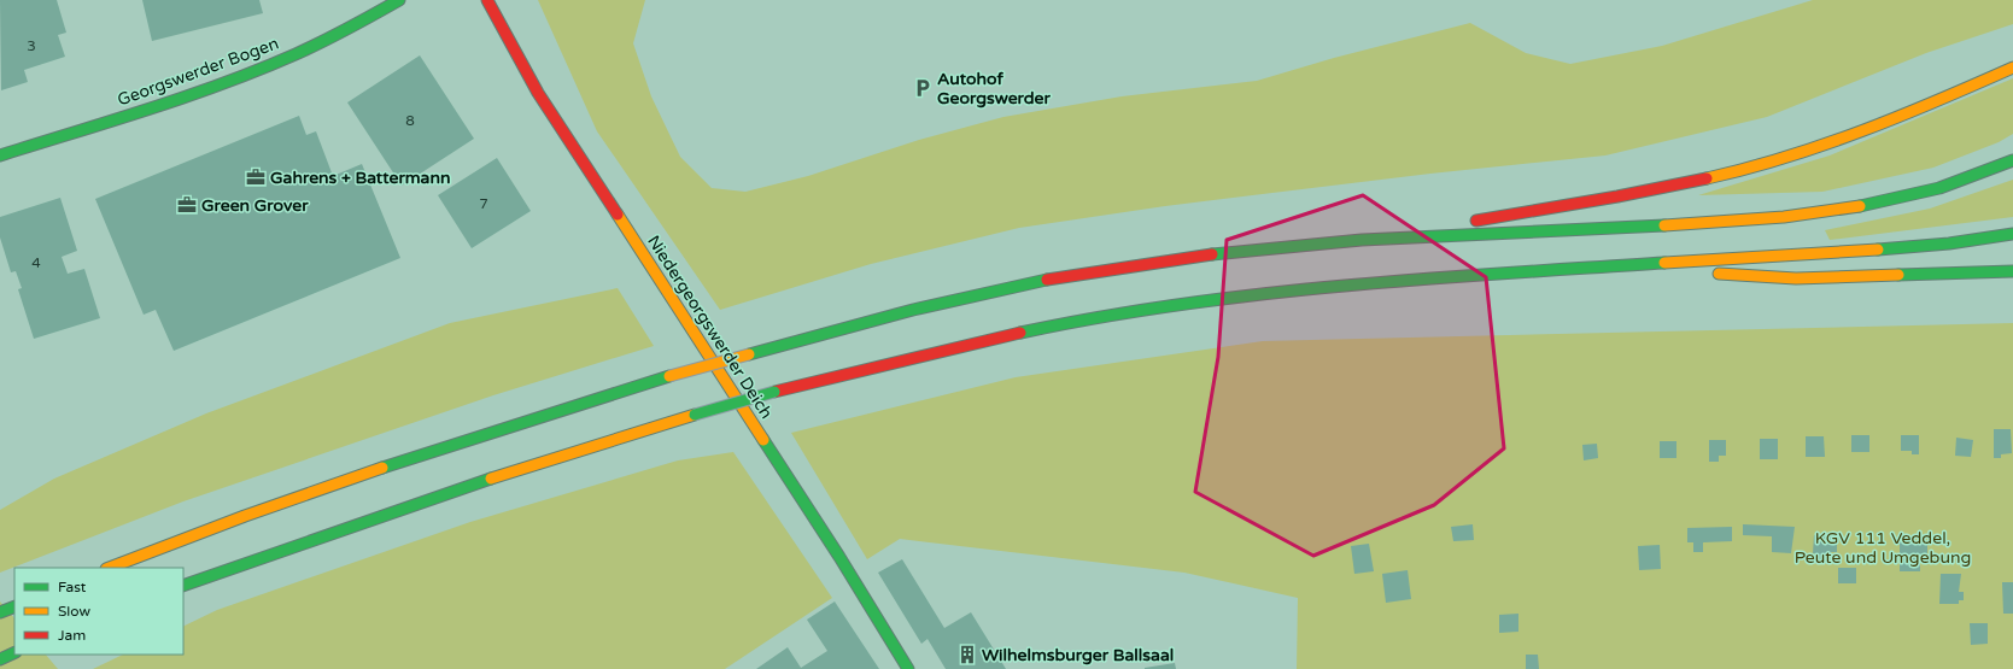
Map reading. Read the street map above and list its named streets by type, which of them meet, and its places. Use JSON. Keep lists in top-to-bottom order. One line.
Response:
{"streets":{"main road":["Georgswerder Bogen","Niedergeorgswerder Deich"]},"parks":["KGV 111 Veddel, Peute und Umgebung"],"places":{"parking":["Autohof Georgswerder"],"office":["Gahrens + Battermann","Green Grover"],"building":["Wilhelmsburger Ballsaal"]},"house_numbers":["3","8","7","4"],"legend":["Fast","Slow","Jam"]}
